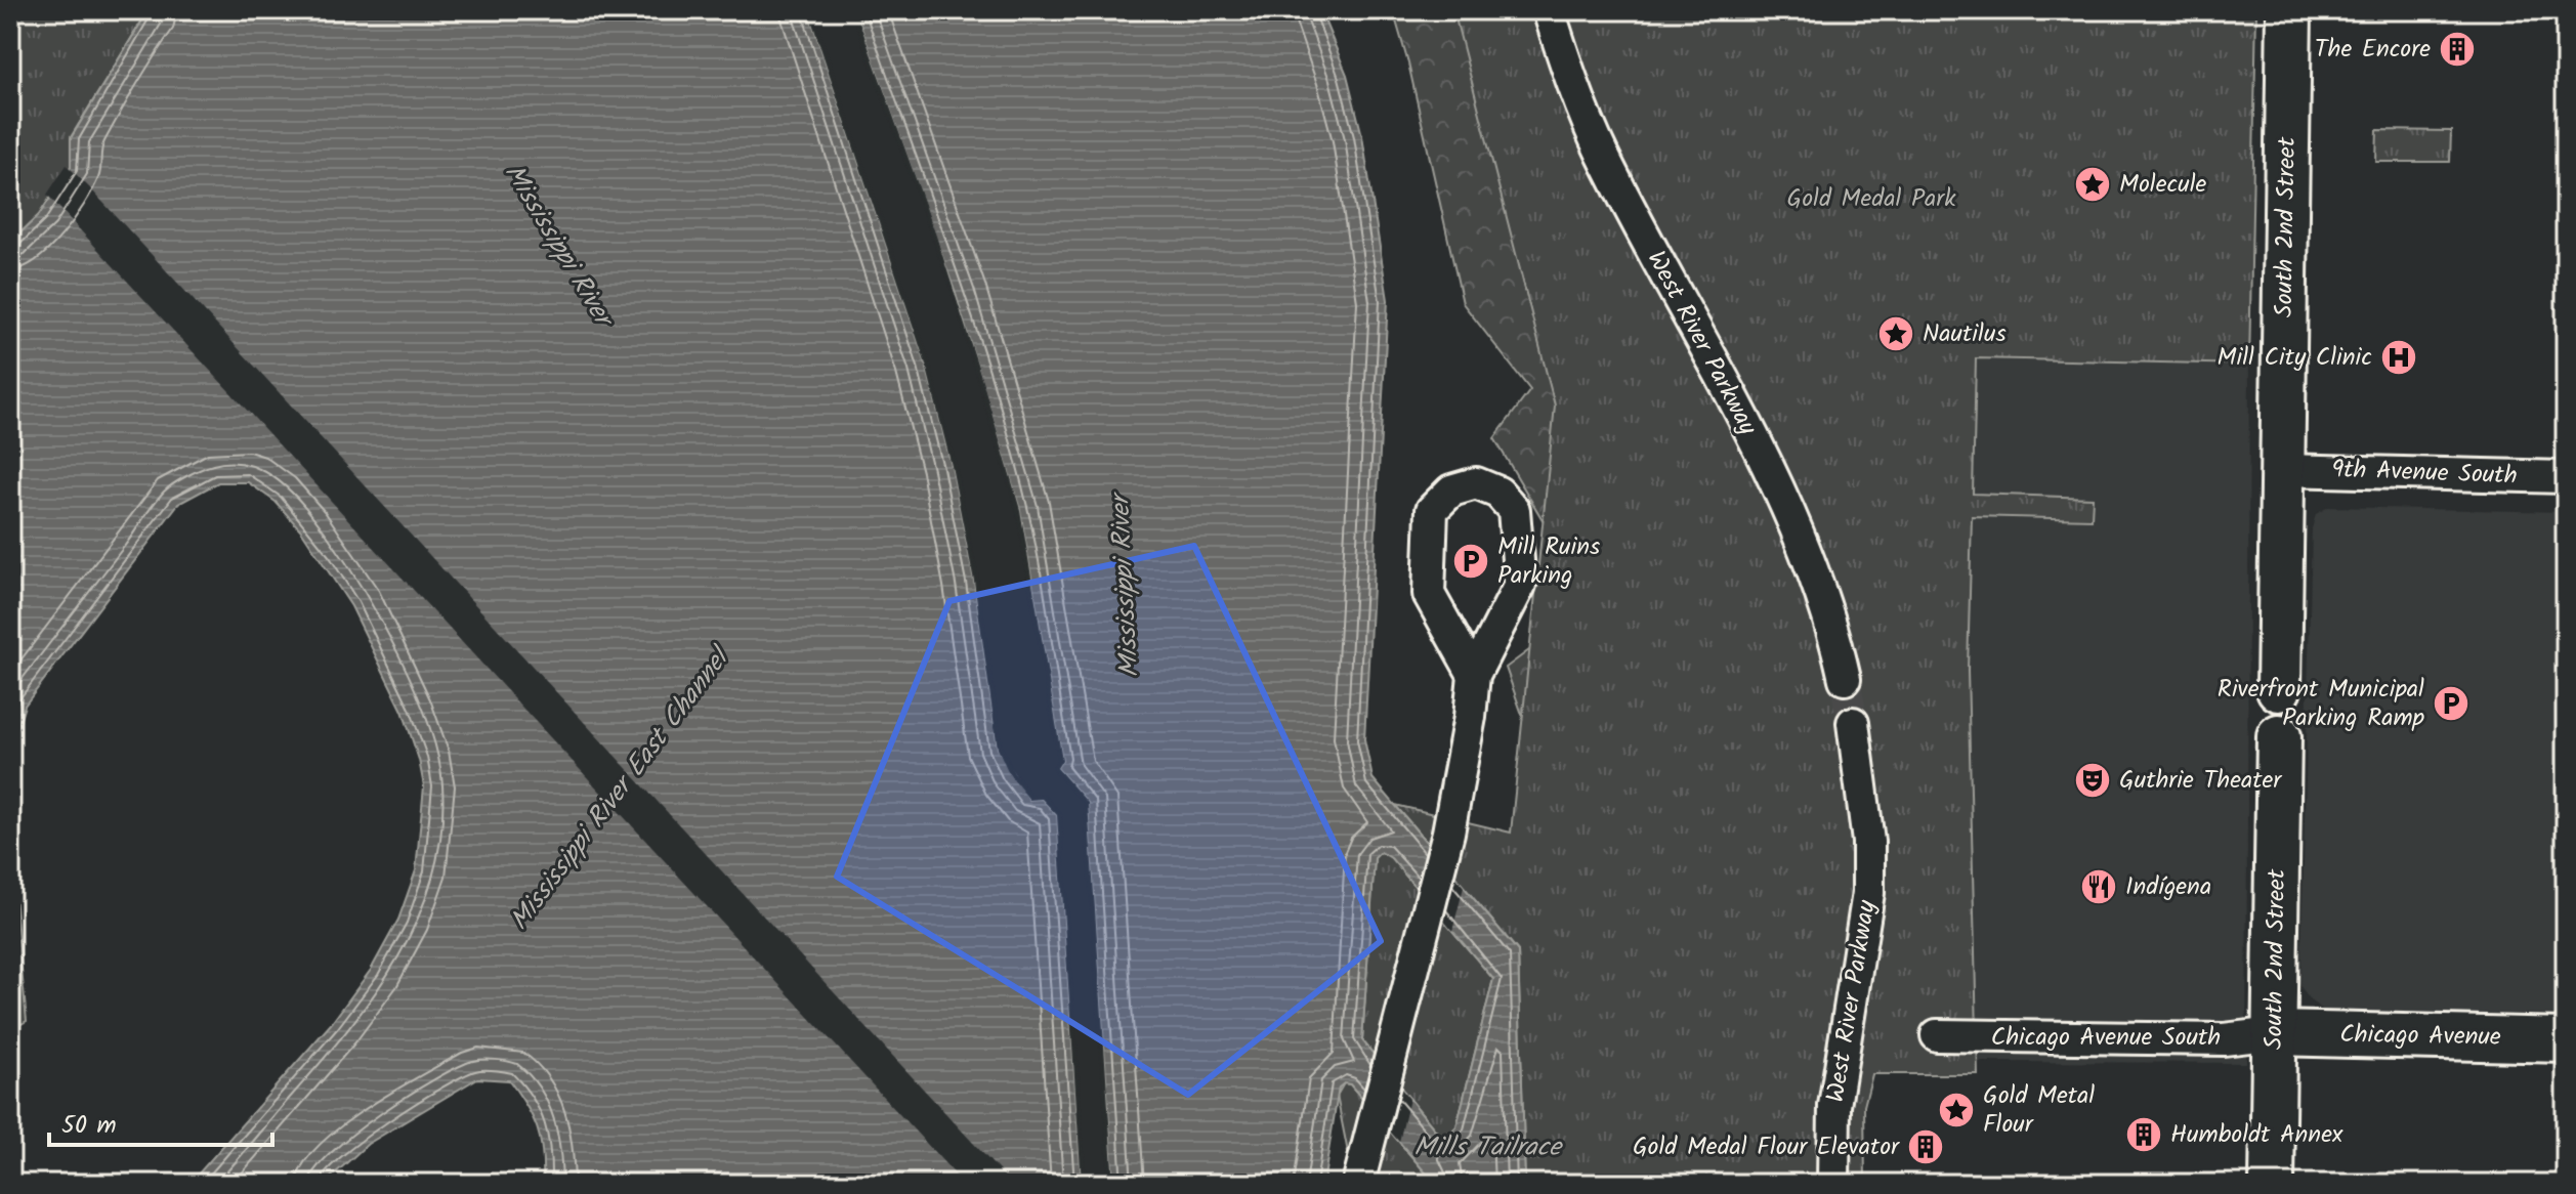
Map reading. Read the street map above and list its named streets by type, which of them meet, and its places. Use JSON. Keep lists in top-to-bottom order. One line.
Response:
{"streets":{"street":["South 2nd Street","West River Parkway","9th Avenue South","Chicago Avenue","Chicago Avenue South"]},"crossings":[["South 2nd Street","9th Avenue South"],["South 2nd Street","Chicago Avenue"],["South 2nd Street","Chicago Avenue South"],["Chicago Avenue","Chicago Avenue South"]],"water":["Mississippi River","Mississippi River East Channel","Mills Tailrace"],"parks":["Gold Medal Park"],"places":{"building":["The Encore","Humboldt Annex","Gold Medal Flour Elevator"],"place":["Molecule","Nautilus","Gold Metal Flour"],"hospital":["Mill City Clinic"],"parking":["Mill Ruins Parking","Riverfront Municipal Parking Ramp"],"theatre":["Guthrie Theater"],"restaurant":["Indígena"]},"scale_bar":"50 m"}
